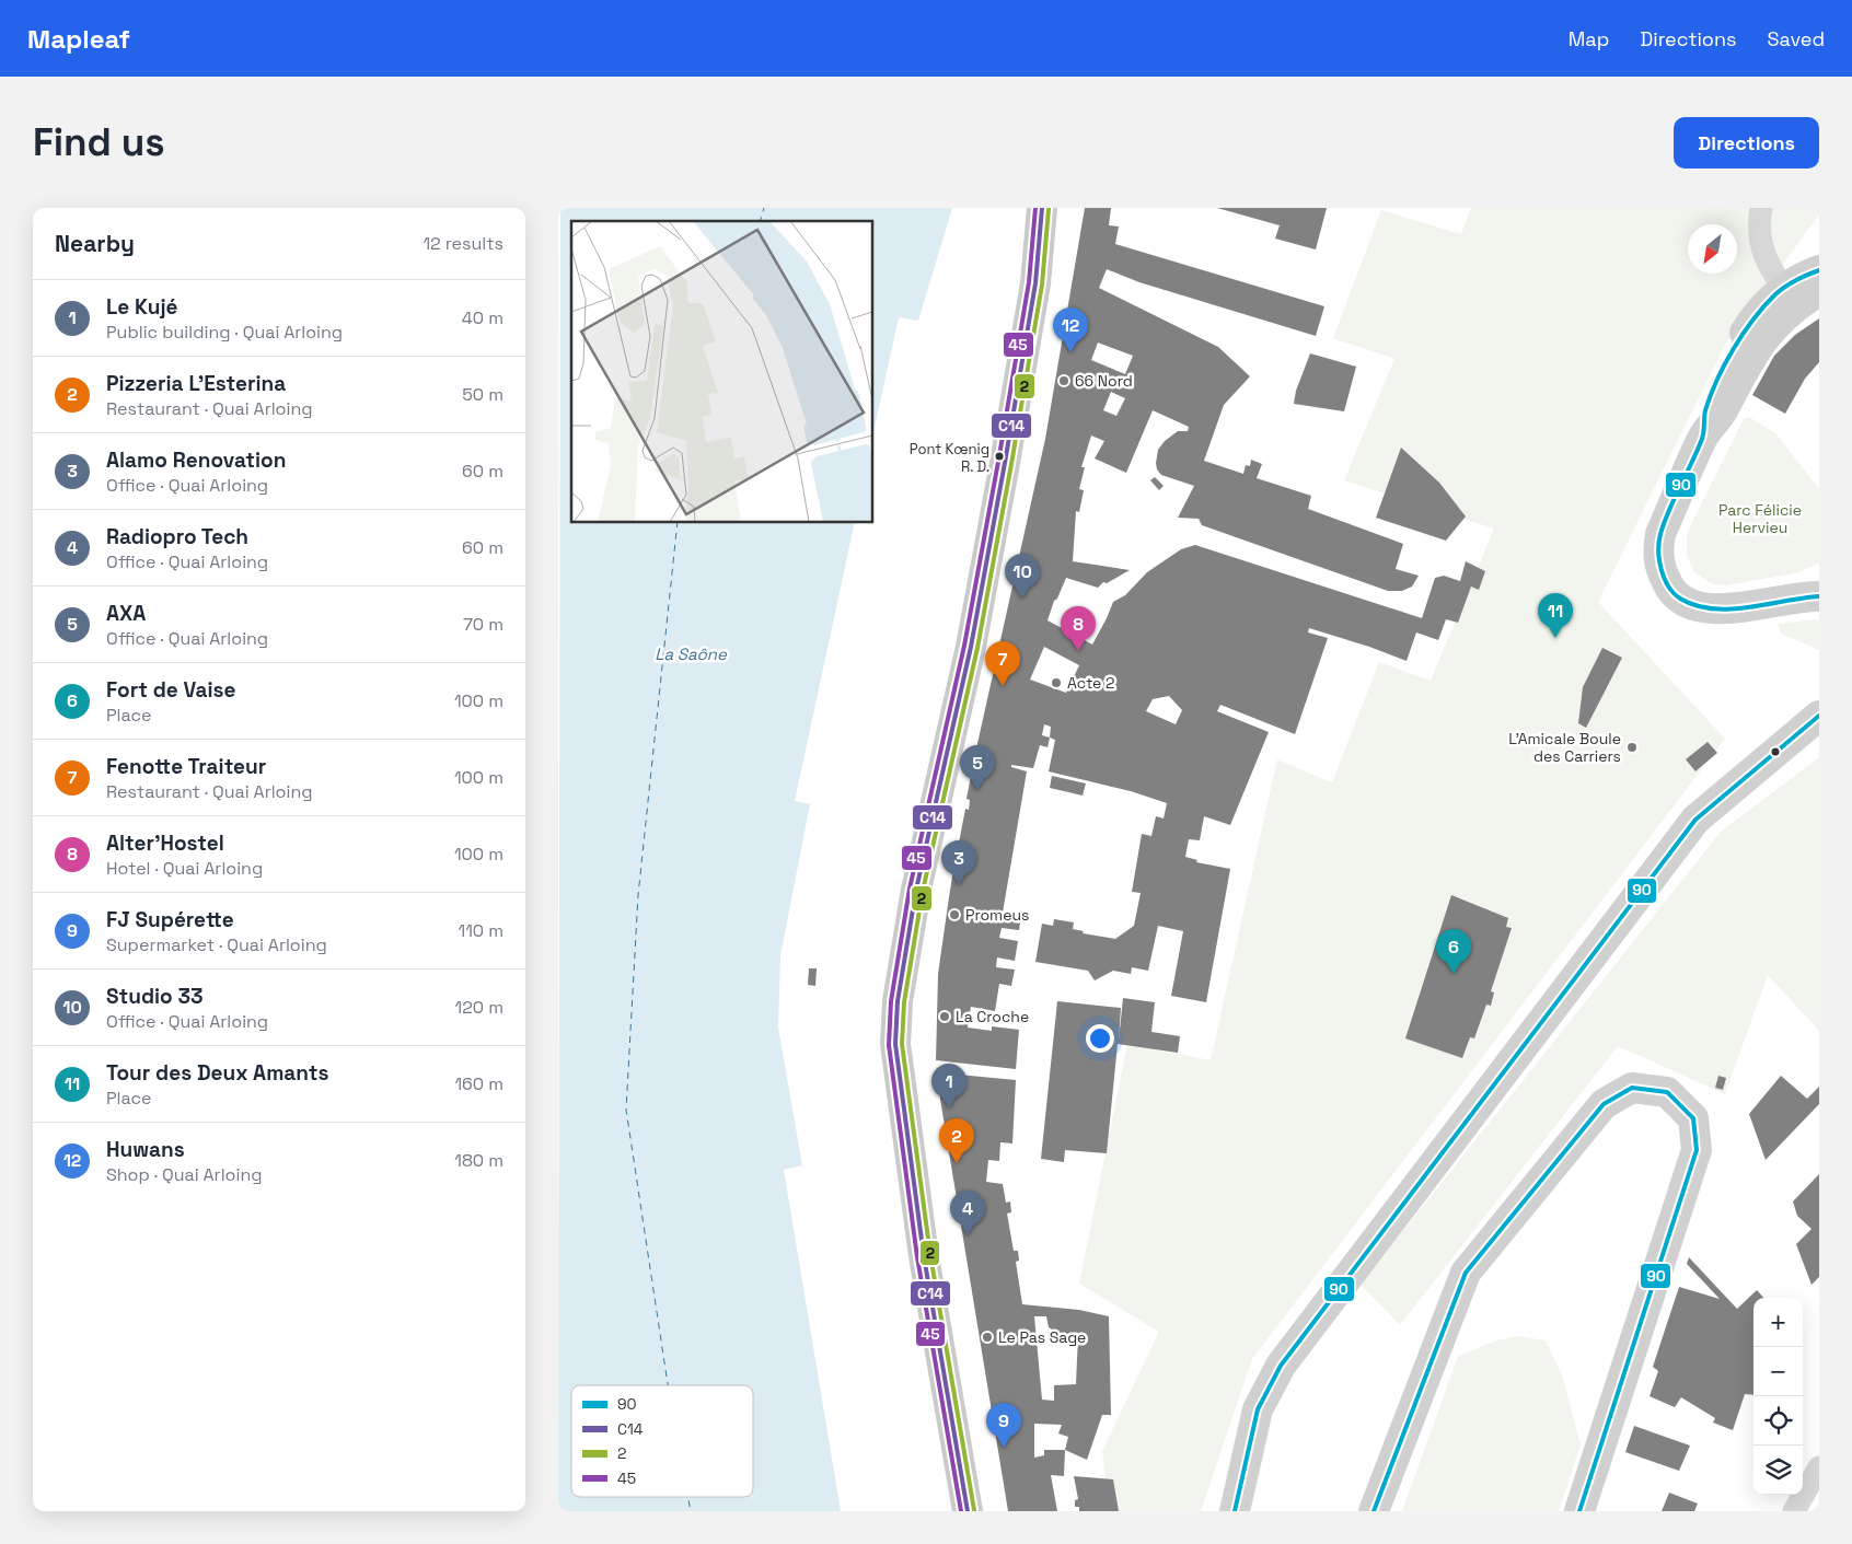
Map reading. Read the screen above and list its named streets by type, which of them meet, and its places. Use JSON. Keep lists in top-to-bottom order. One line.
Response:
{"water":["La Saône"],"parks":["Parc Félicie Hervieu"],"places":["66 Nord","Pont Kœnig R. D.","Acte 2","L'Amicale Boule des Carriers","Promeus","La Croche","Le Pas Sage"],"lines":["transit line C14","transit line 45","transit line 2","transit line 90"],"legend":["90","C14","2","45"],"north":"bottom left","page":{"header":"Mapleaf","nav":["Map","Directions","Saved"],"buttons":"Directions","title":"Find us","heading":["Nearby","12 results"],"list":[{"mark":"1","name":"Le Kujé","note":"Public building · Quai Arloing","value":"40 m"},{"mark":"2","name":"Pizzeria L'Esterina","note":"Restaurant · Quai Arloing","value":"50 m"},{"mark":"3","name":"Alamo Renovation","note":"Office · Quai Arloing","value":"60 m"},{"mark":"4","name":"Radiopro Tech","note":"Office · Quai Arloing","value":"60 m"},{"mark":"5","name":"AXA","note":"Office · Quai Arloing","value":"70 m"},{"mark":"6","name":"Fort de Vaise","note":"Place","value":"100 m"},{"mark":"7","name":"Fenotte Traiteur","note":"Restaurant · Quai Arloing","value":"100 m"},{"mark":"8","name":"Alter'Hostel","note":"Hotel · Quai Arloing","value":"100 m"},{"mark":"9","name":"FJ Supérette","note":"Supermarket · Quai Arloing","value":"110 m"},{"mark":"10","name":"Studio 33","note":"Office · Quai Arloing","value":"120 m"},{"mark":"11","name":"Tour des Deux Amants","note":"Place","value":"160 m"},{"mark":"12","name":"Huwans","note":"Shop · Quai Arloing","value":"180 m"}],"pins":["12","10","11","8","7","5","3","6","1","2","4","9"],"map_buttons":["+","−"]}}
